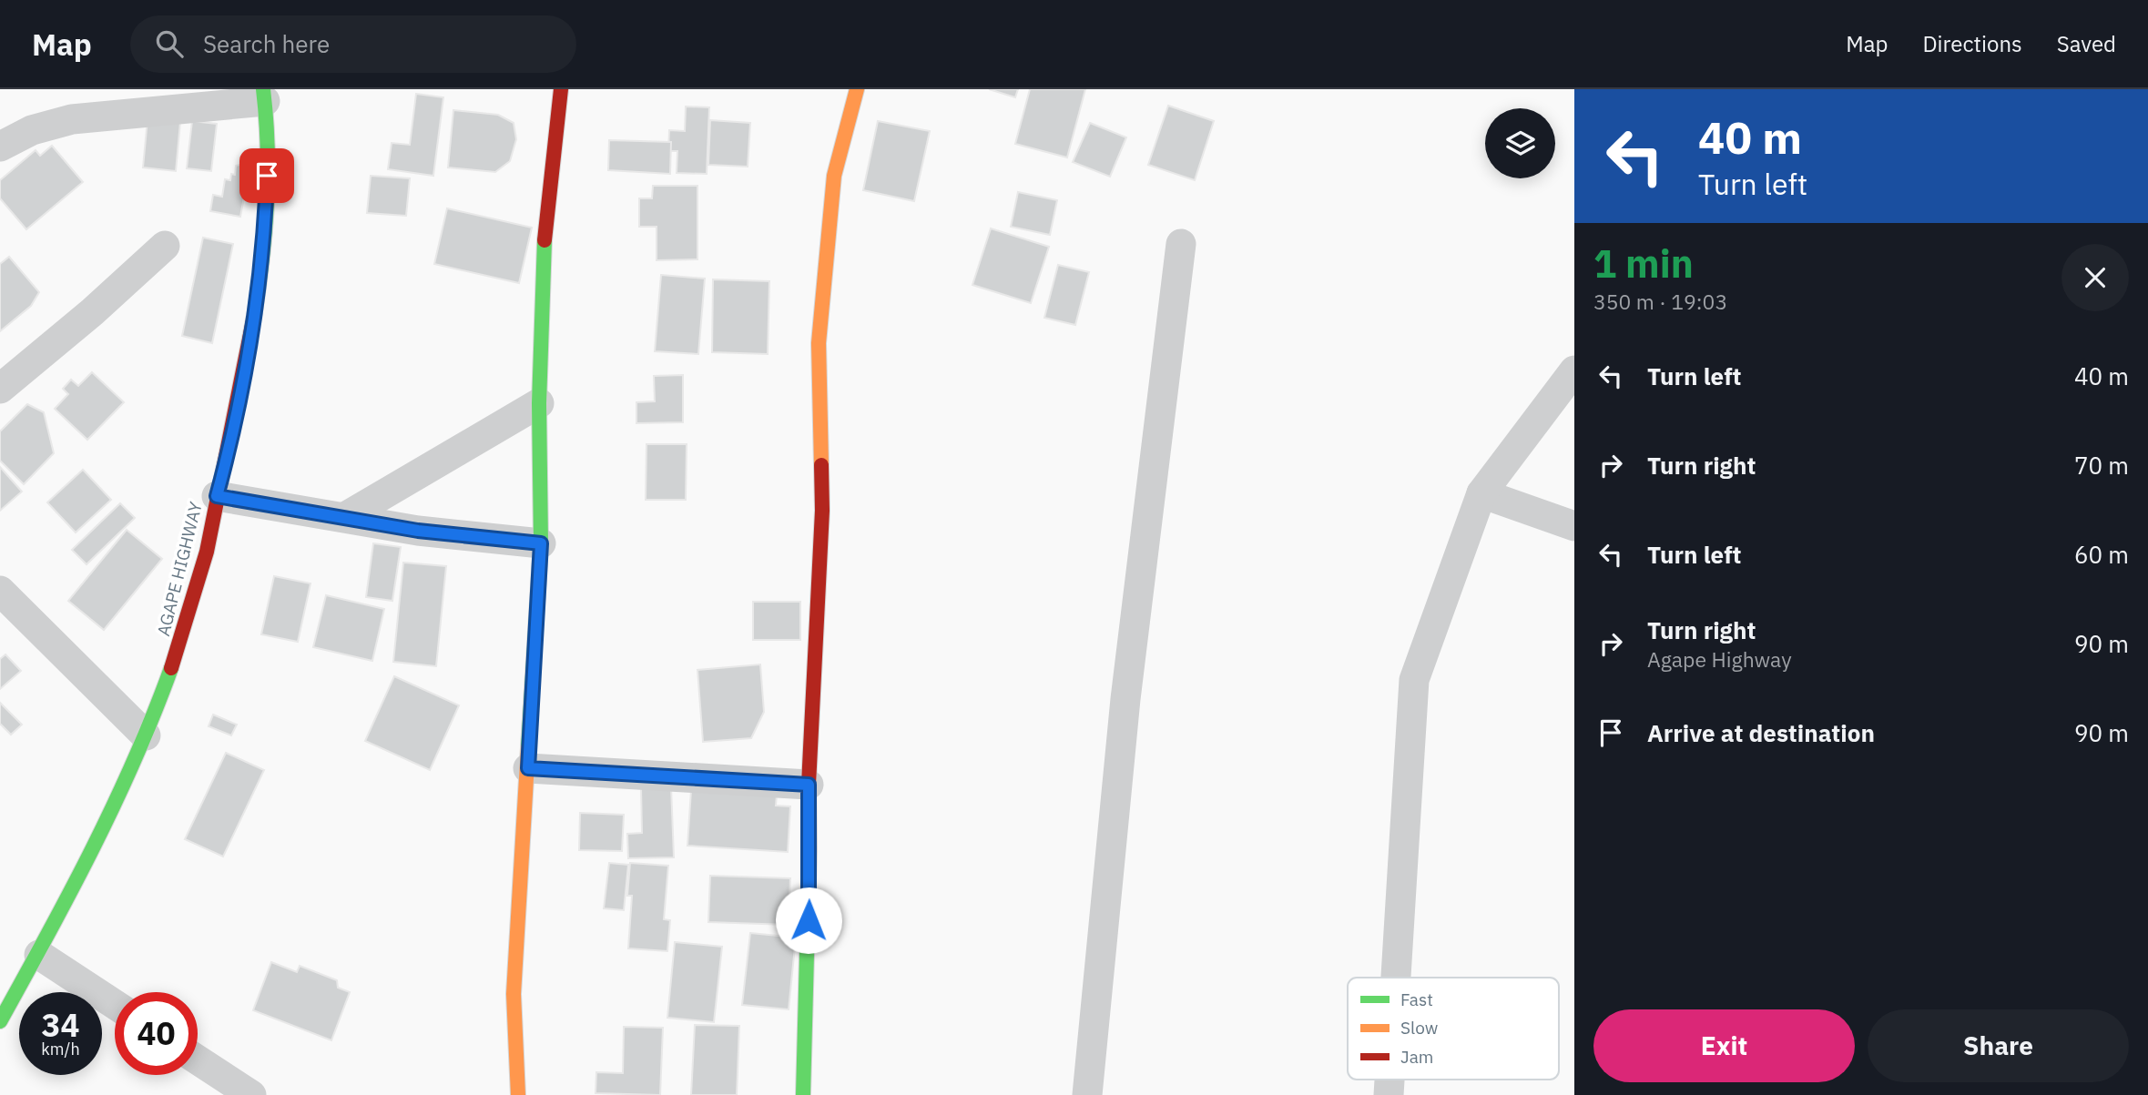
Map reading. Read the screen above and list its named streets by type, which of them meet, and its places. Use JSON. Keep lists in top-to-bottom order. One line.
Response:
{"streets":{"street":["AGAPE HIGHWAY"]},"legend":["Fast","Slow","Jam"],"page":{"header":"Map","search":"Search here","nav":["Map","Directions","Saved"],"turn":["40 m","Turn left"],"heading":["1 min","350 m · 19:03"],"list":[{"name":"Turn left","value":"40 m"},{"name":"Turn right","value":"70 m"},{"name":"Turn left","value":"60 m"},{"name":"Turn right","note":"Agape Highway","value":"90 m"},{"name":"Arrive at destination","value":"90 m"}],"speed":"34 km/h","limit":"40","buttons":["Exit","Share"]}}
